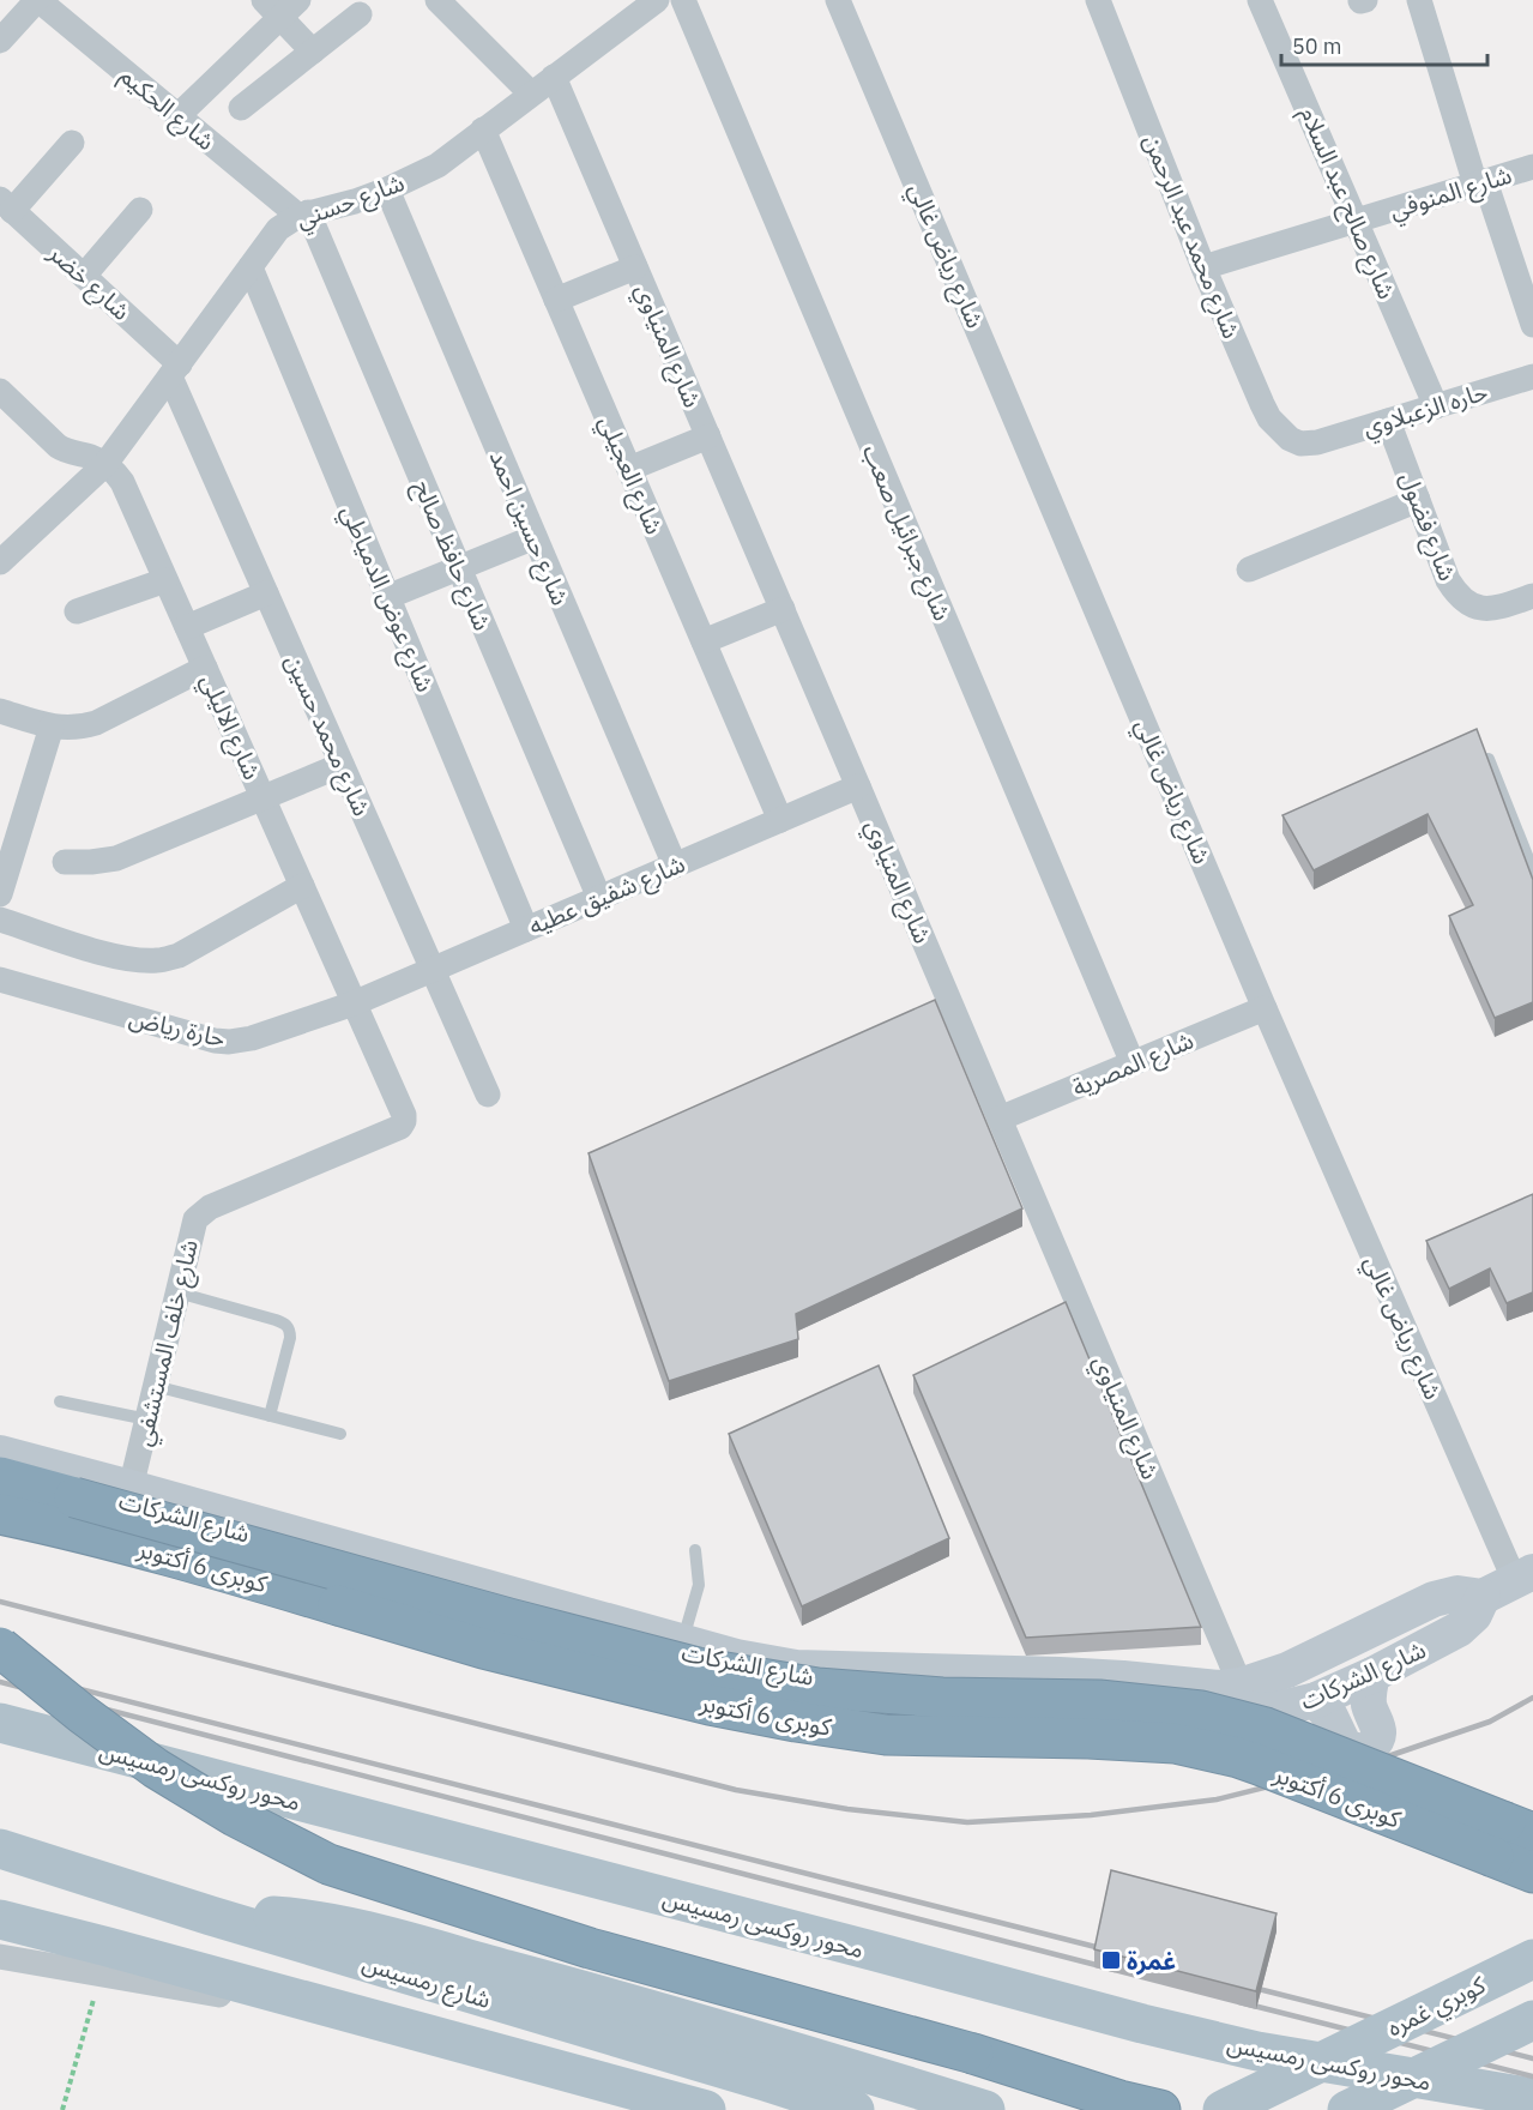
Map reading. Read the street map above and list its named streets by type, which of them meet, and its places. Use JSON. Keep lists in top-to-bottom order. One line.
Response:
{"streets":{"highway":["كوبرى 6 أكتوبر"],"main road":["شارع الشركات","محور روكسى رمسيس","شارع رمسيس","كوبري غمره"],"street":["شارع الحكيم","شارع المنوفي","شارع حسني","شارع صالح عبد السلام","شارع محمد عبد الرحمن","شارع رياض غالي","شارع خضر","شارع المنياوي","حاره الزعبلاوي","شارع العجيلي","شارع فضول","شارع حسين احمد","شارع جبرائيل صعب","شارع حافظ صالح","شارع عوض الدمياطي","شارع الاليلي","شارع محمد حسين","شارع شفيق عطيه","حارة رياض","شارع المصرية","شارع خلف المستشفي"]},"crossings":[["شارع الحكيم","شارع حسني"],["شارع الحكيم","شارع حافظ صالح"],["شارع المنوفي","شارع صالح عبد السلام"],["شارع المنوفي","شارع محمد عبد الرحمن"],["شارع حسني","شارع خضر"],["شارع حسني","شارع المنياوي"],["شارع حسني","شارع العجيلي"],["شارع حسني","شارع حسين احمد"],["شارع حسني","شارع حافظ صالح"],["شارع حسني","شارع عوض الدمياطي"],["شارع حسني","شارع الاليلي"],["شارع حسني","شارع محمد حسين"],["شارع صالح عبد السلام","حاره الزعبلاوي"],["شارع محمد عبد الرحمن","حاره الزعبلاوي"],["شارع رياض غالي","شارع المصرية"],["شارع رياض غالي","شارع الشركات"],["شارع خضر","شارع محمد حسين"],["شارع المنياوي","شارع شفيق عطيه"],["شارع المنياوي","شارع المصرية"],["شارع المنياوي","شارع الشركات"],["حاره الزعبلاوي","شارع فضول"],["شارع العجيلي","شارع شفيق عطيه"],["شارع حسين احمد","شارع شفيق عطيه"],["شارع جبرائيل صعب","شارع المصرية"],["شارع حافظ صالح","شارع شفيق عطيه"],["شارع عوض الدمياطي","شارع شفيق عطيه"],["شارع الاليلي","شارع شفيق عطيه"],["شارع الاليلي","حارة رياض"],["شارع الاليلي","شارع خلف المستشفي"],["شارع محمد حسين","شارع شفيق عطيه"],["شارع شفيق عطيه","حارة رياض"],["شارع خلف المستشفي","شارع الشركات"]],"places":{"transit":["غمرة"]},"scale_bar":"50 m"}
